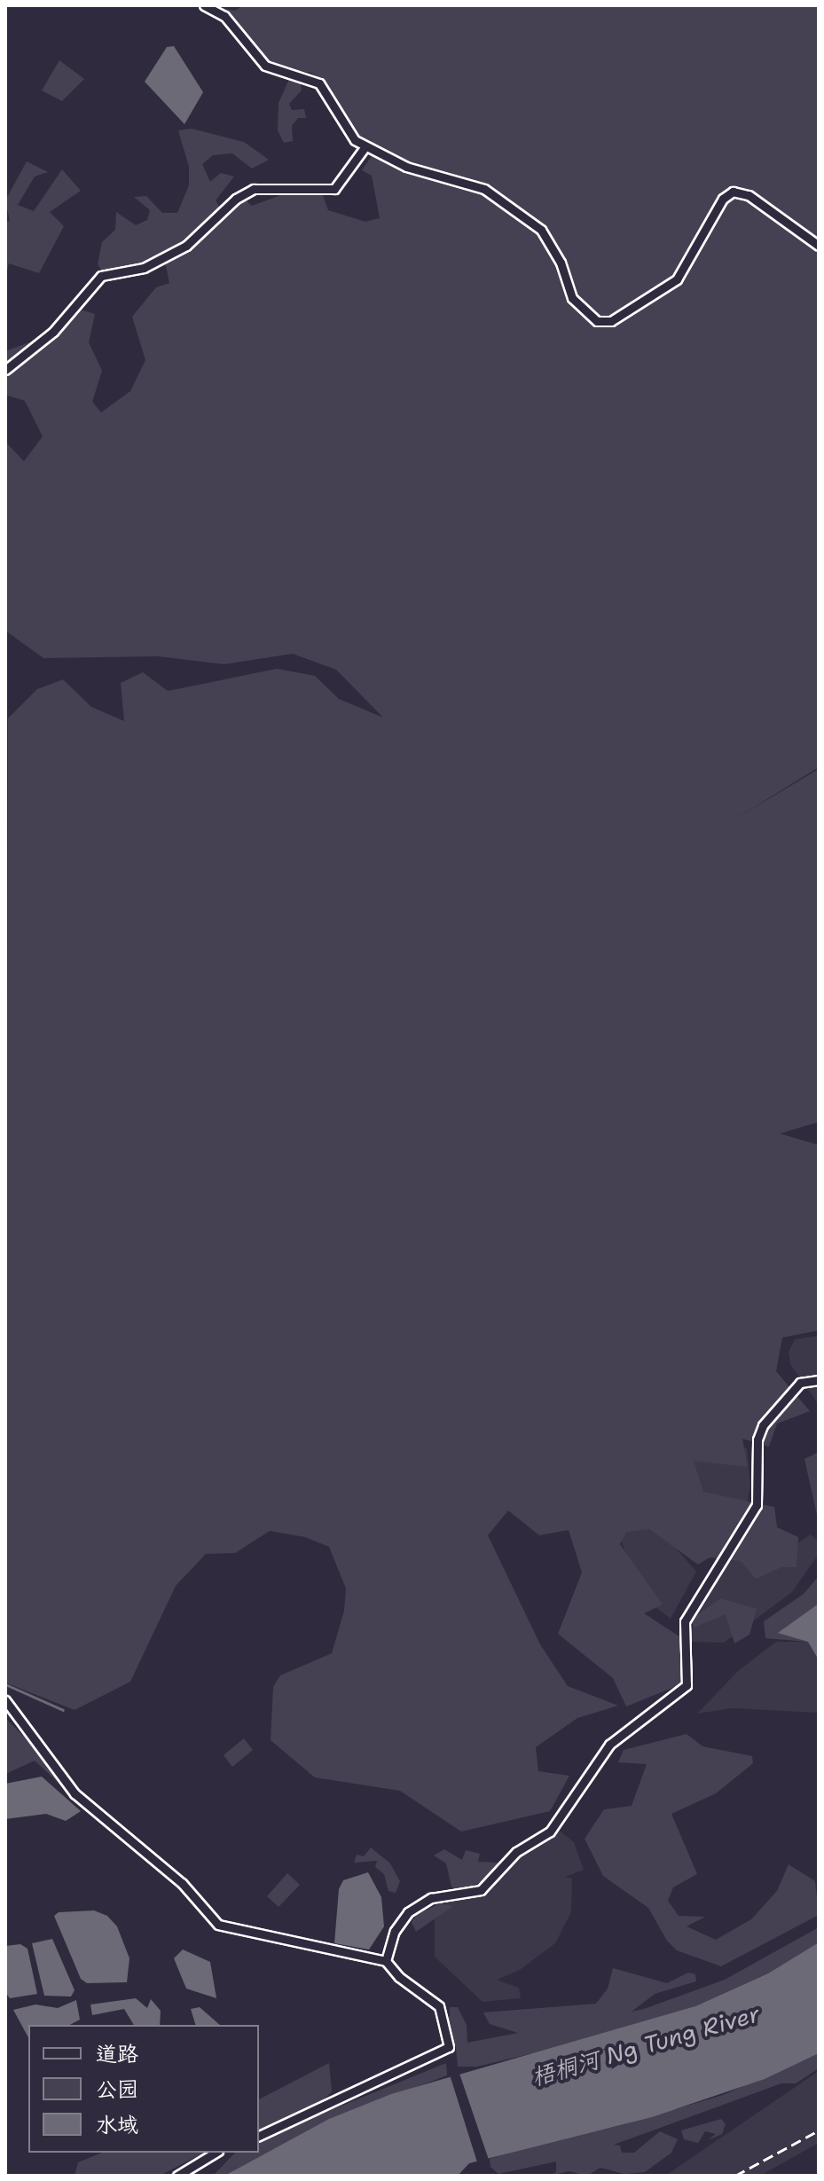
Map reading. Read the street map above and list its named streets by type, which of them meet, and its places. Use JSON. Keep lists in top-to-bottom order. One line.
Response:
{"water":["梧桐河 Ng Tung River"],"legend":["道路","公园","水域"]}
